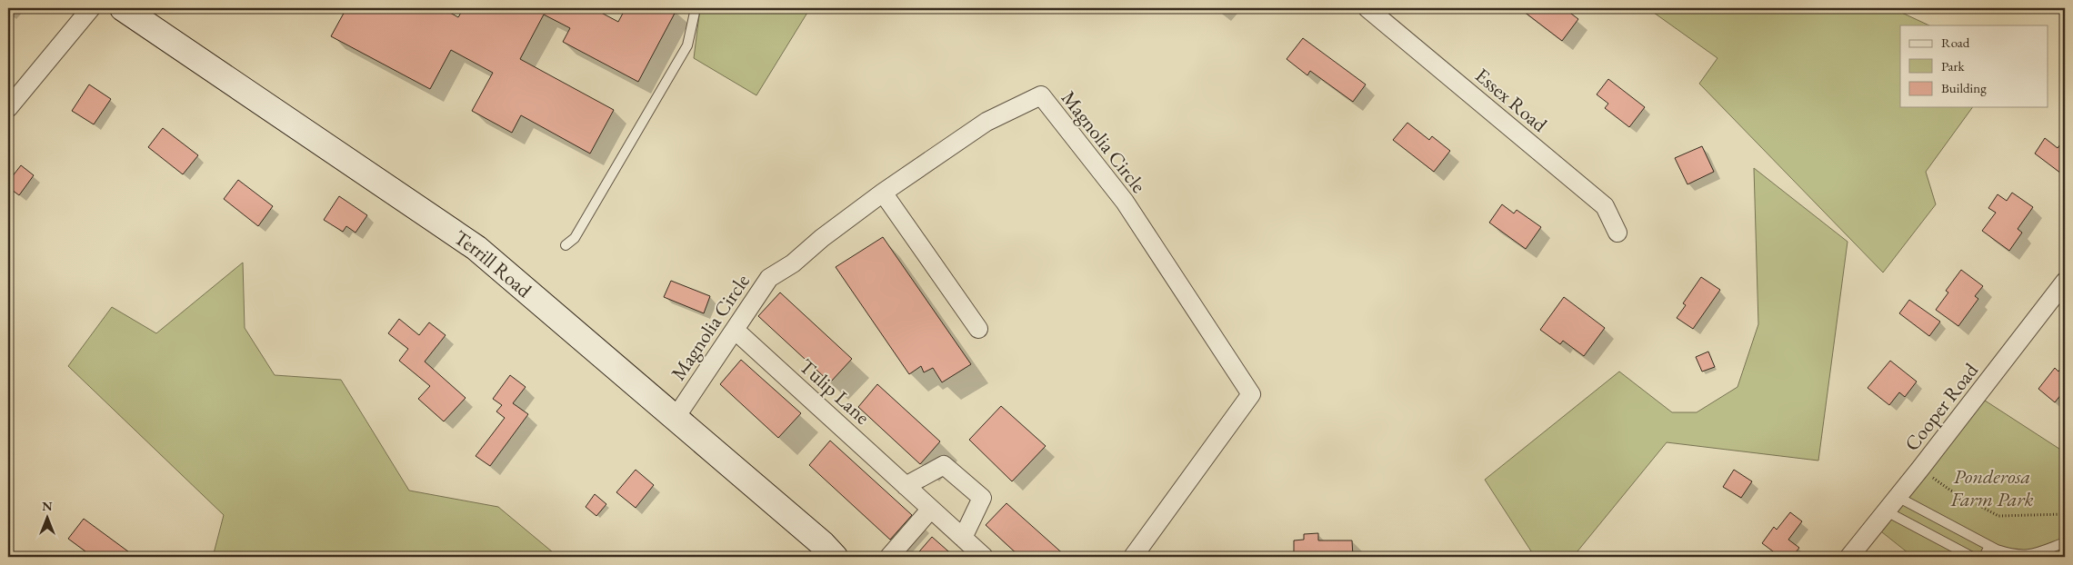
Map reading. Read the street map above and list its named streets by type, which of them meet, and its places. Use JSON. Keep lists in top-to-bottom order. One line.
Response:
{"streets":{"street":["Essex Road","Magnolia Circle","Terrill Road","Tulip Lane","Cooper Road"]},"crossings":[["Magnolia Circle","Terrill Road"],["Magnolia Circle","Tulip Lane"]],"parks":["Ponderosa Farm Park"],"legend":["Road","Park","Building"],"north":"top"}
